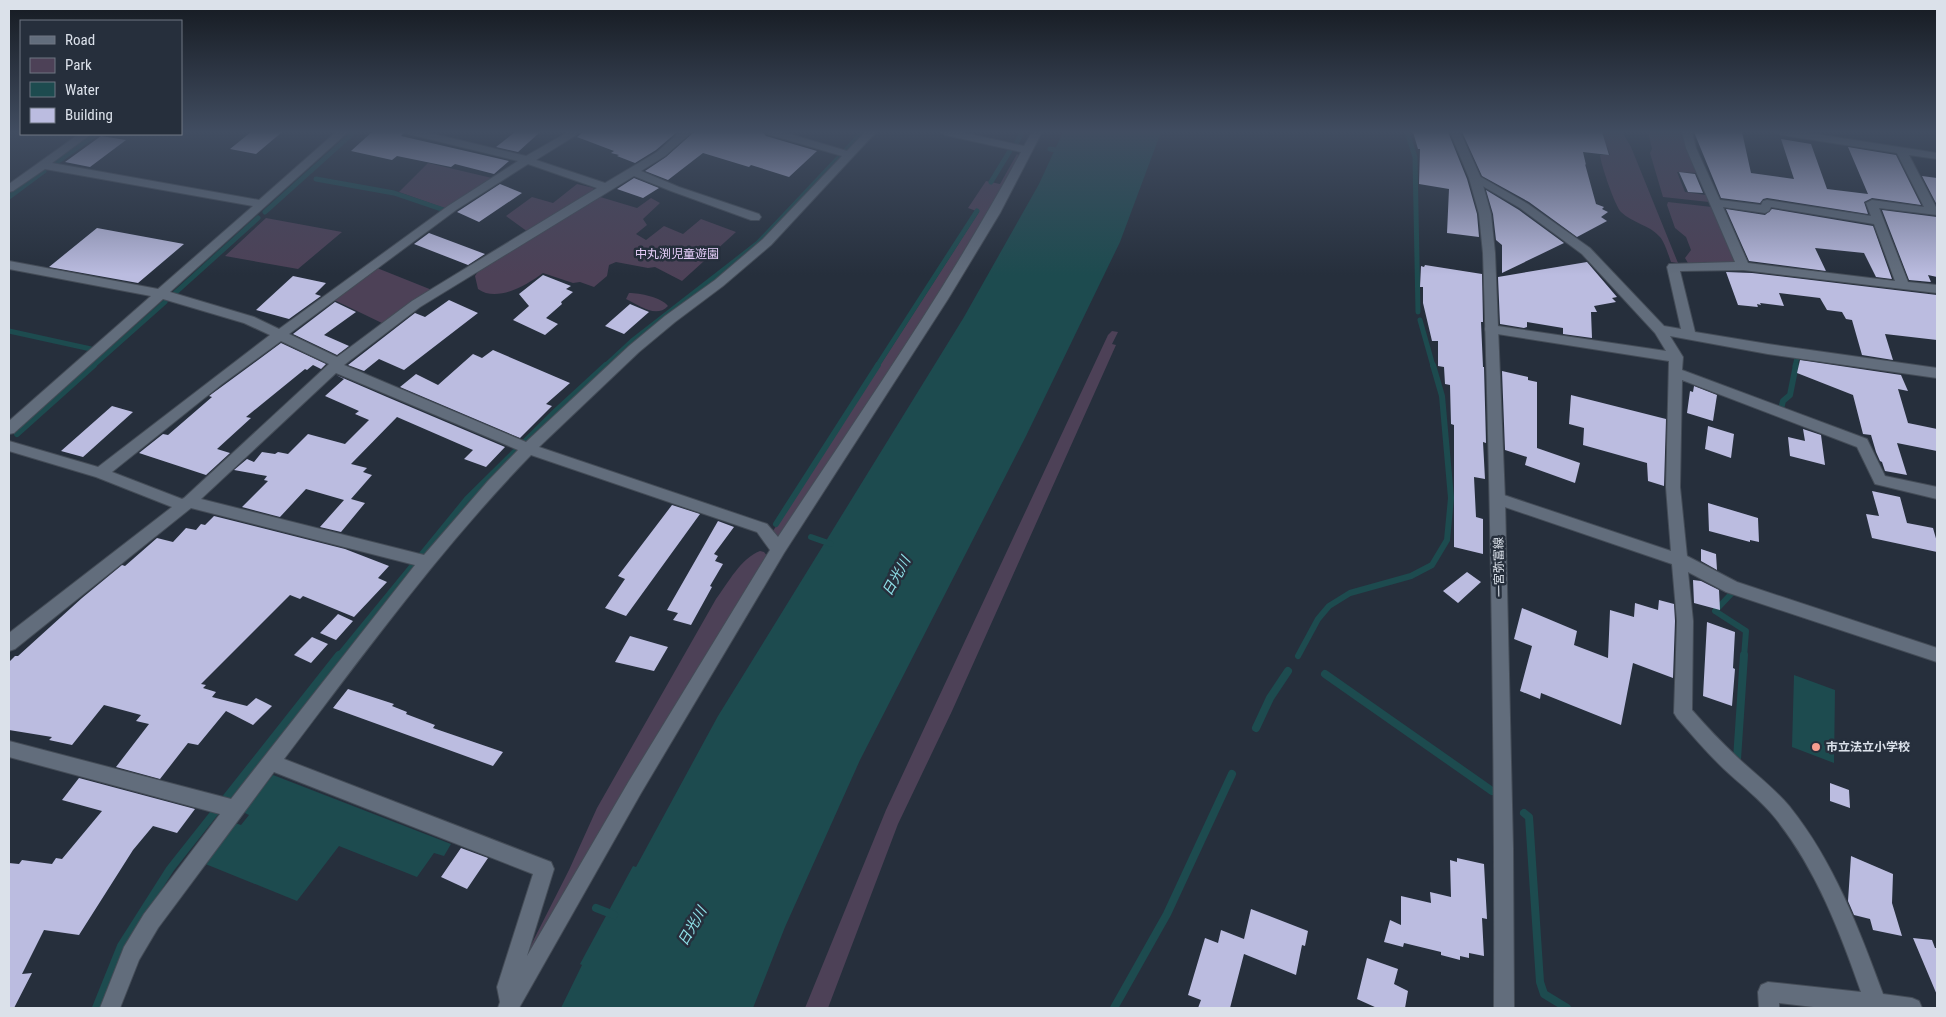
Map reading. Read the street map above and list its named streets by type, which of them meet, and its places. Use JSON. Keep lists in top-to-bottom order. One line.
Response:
{"streets":{"street":["一宮弥富線"]},"water":["日光川"],"parks":["中丸渕児童遊園"],"places":["市立法立小学校"],"legend":["Road","Park","Water","Building"]}
